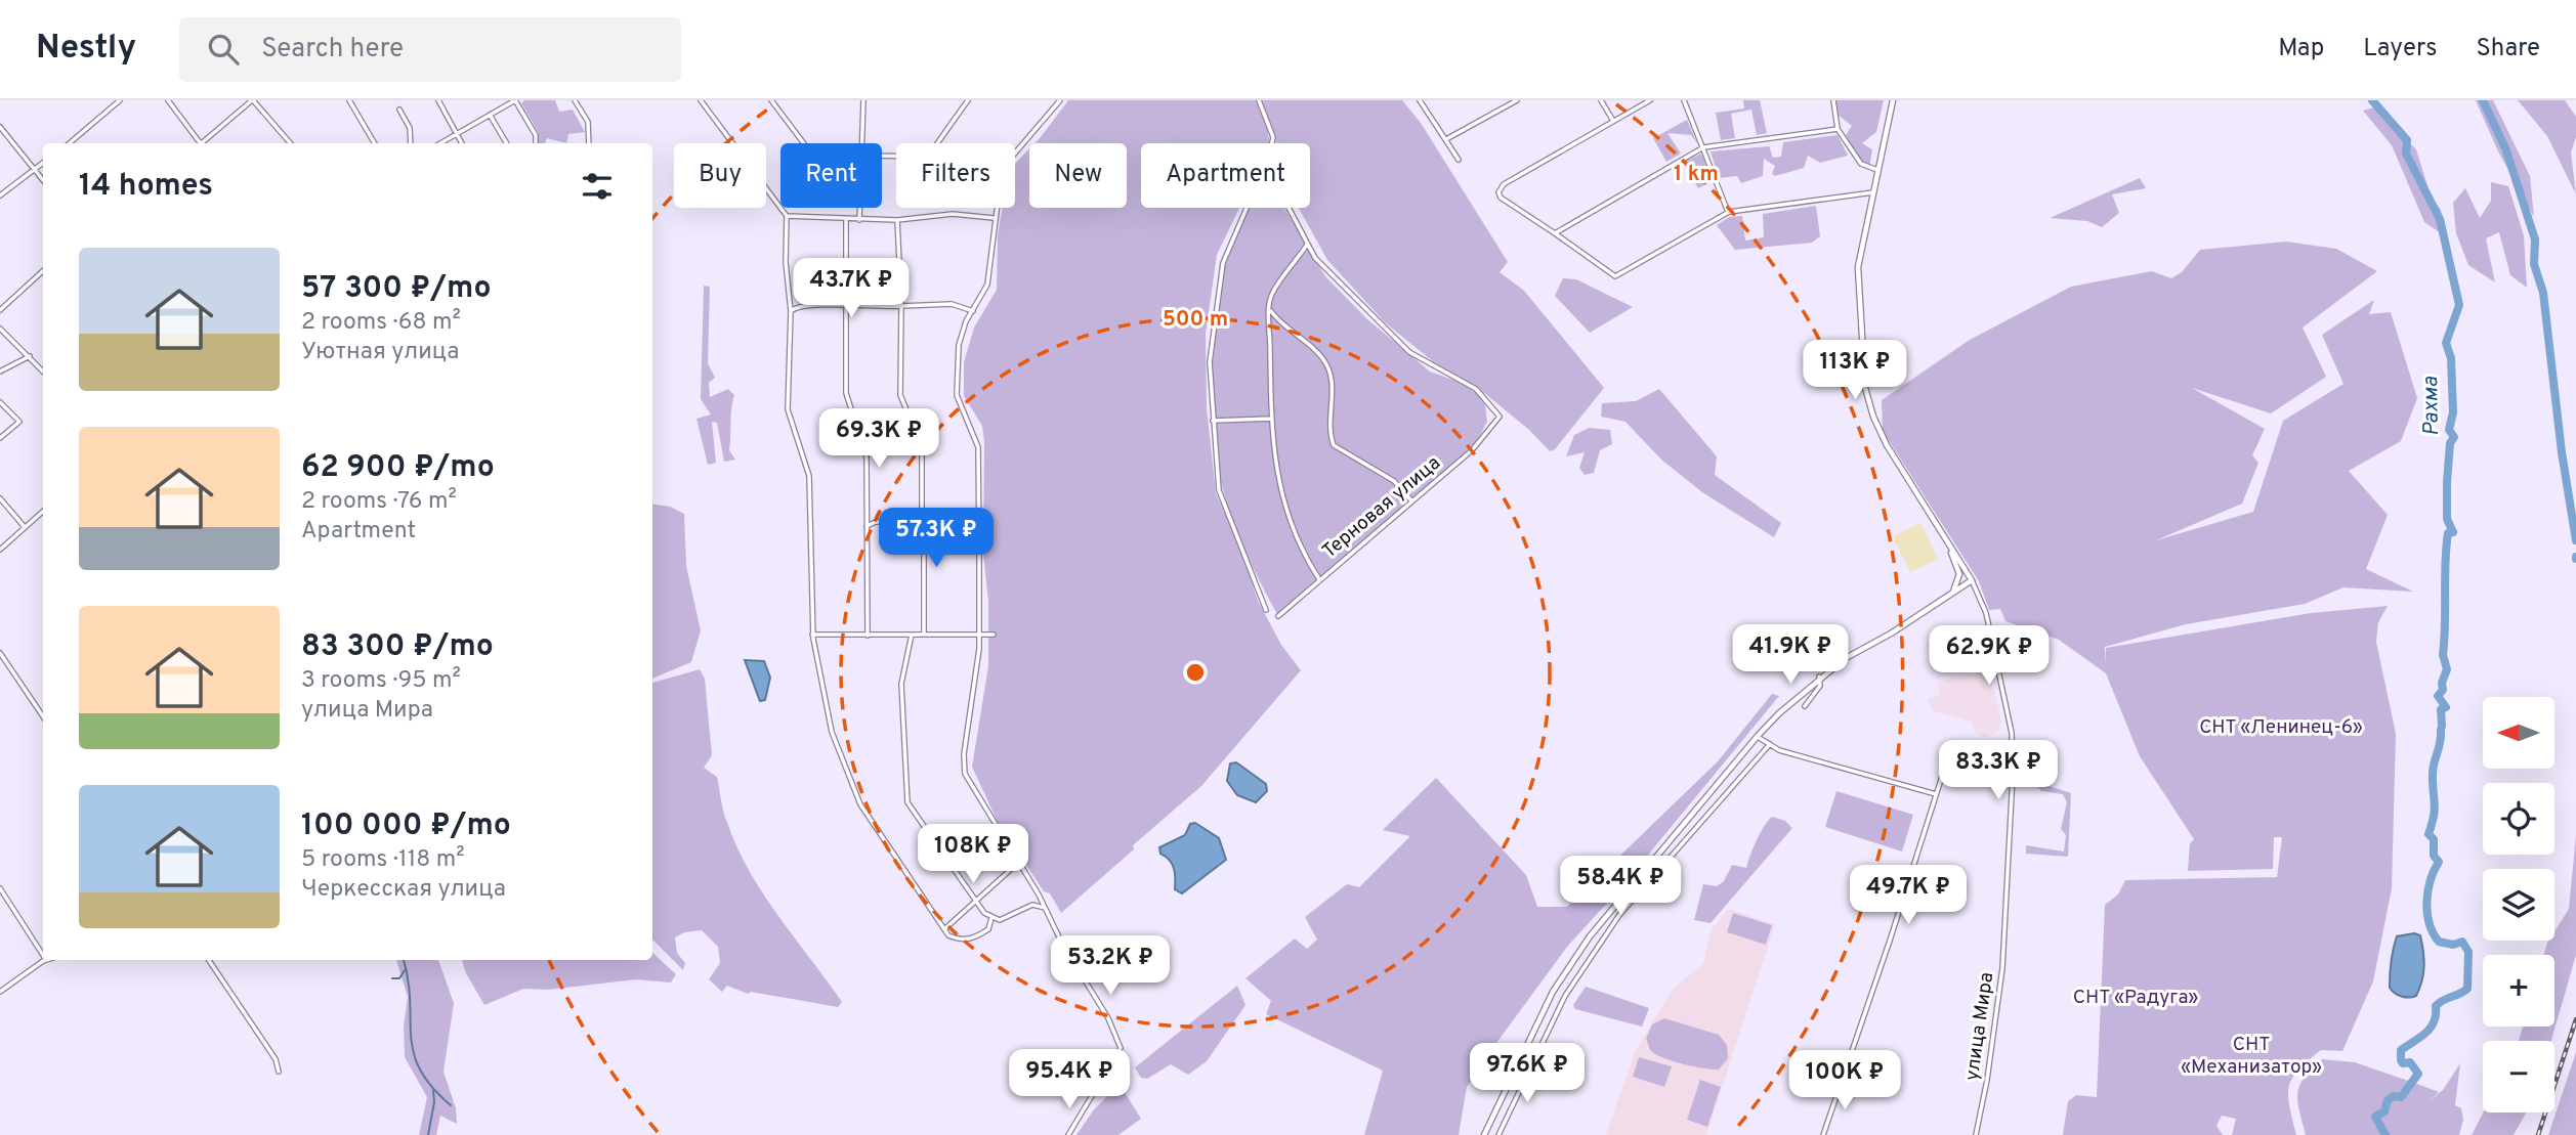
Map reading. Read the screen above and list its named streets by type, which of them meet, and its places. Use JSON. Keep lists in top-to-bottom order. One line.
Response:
{"streets":{"street":["Терновая улица","улица Мира"]},"water":["Рахма"],"parks":["СНТ «Ленинец-6»","СНТ «Радуга»","СНТ «Механизатор»"],"north":"left","page":{"header":"Nestly","search":"Search here","nav":["Map","Layers","Share"],"chip":["Buy","Rent","Filters","New","Apartment"],"heading":"14 homes","list":[{"name":"57 300 ₽/mo","note":"2 rooms · 68 m² · Уютная улица"},{"name":"62 900 ₽/mo","note":"2 rooms · 76 m² · Apartment"},{"name":"83 300 ₽/mo","note":"3 rooms · 95 m² · улица Мира"},{"name":"100 000 ₽/mo","note":"5 rooms · 118 m² · Черкесская улица"}],"price":["43.7K ₽","113K ₽","69.3K ₽","57.3K ₽","41.9K ₽","62.9K ₽","83.3K ₽","108K ₽","58.4K ₽","49.7K ₽","53.2K ₽","97.6K ₽","95.4K ₽","100K ₽"],"map_buttons":["+","−"]},"rings":["1 km","500 m"]}
